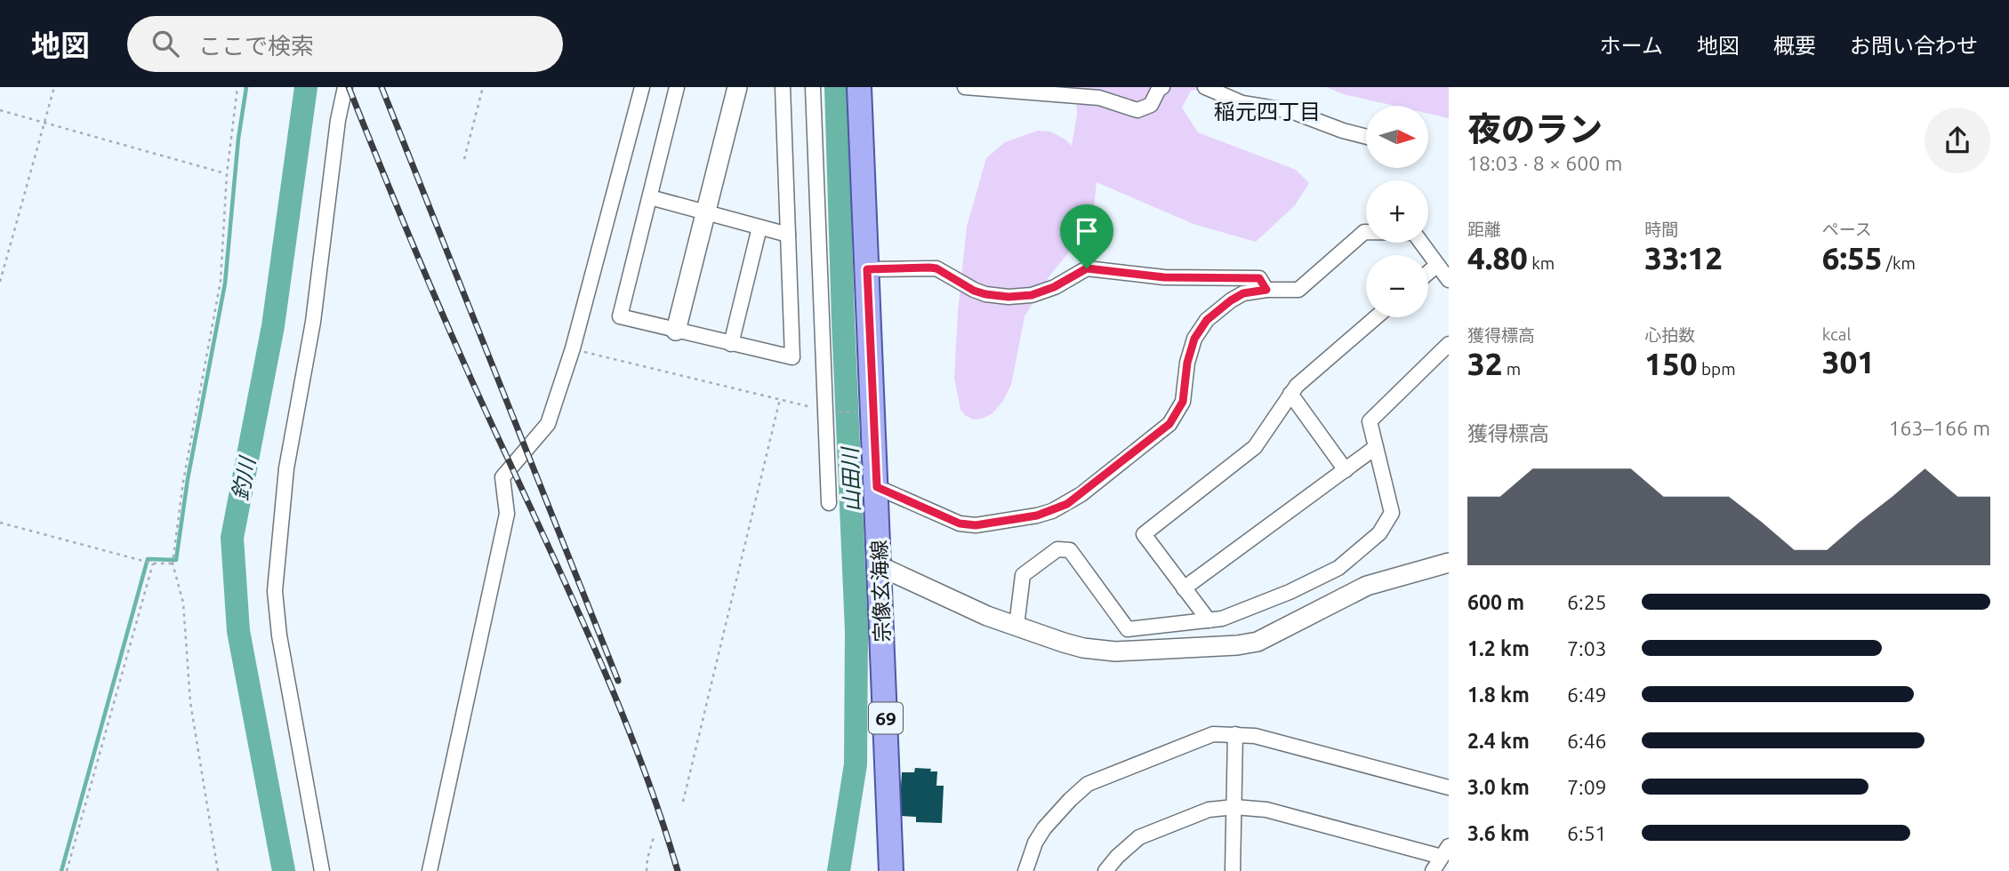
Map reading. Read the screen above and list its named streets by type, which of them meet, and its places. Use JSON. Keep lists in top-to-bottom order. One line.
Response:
{"streets":{"main road":["宗像玄海線","69"]},"districts":["稲元四丁目"],"water":["釣川","山田川"],"north":"right","page":{"header":"地図","search":"ここで検索","nav":["ホーム","地図","概要","お問い合わせ"],"heading":["夜のラン","18:03 · 8 × 600 m"],"map_buttons":["+","−"],"stats":[["距離","4.80 km"],["時間","33:12"],["ペース","6:55 /km"],["獲得標高","32 m"],["心拍数","150 bpm"],["kcal","301"]],"chart":["獲得標高","163–166 m"],"list":[{"name":"600 m","note":"6:25"},{"name":"1.2 km","note":"7:03"},{"name":"1.8 km","note":"6:49"},{"name":"2.4 km","note":"6:46"},{"name":"3.0 km","note":"7:09"},{"name":"3.6 km","note":"6:51"}]}}
